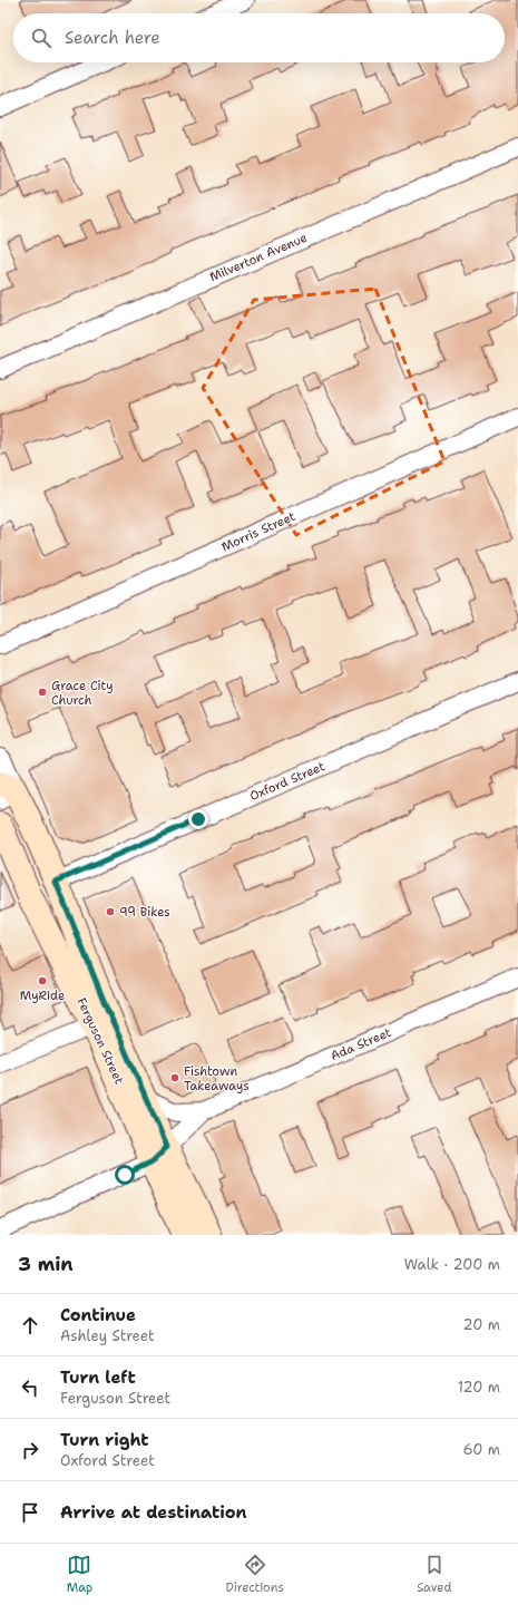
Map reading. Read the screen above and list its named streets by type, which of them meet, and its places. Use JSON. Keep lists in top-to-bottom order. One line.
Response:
{"streets":{"main road":["Ferguson Street"],"street":["Milverton Avenue","Morris Street","Oxford Street","Ada Street"]},"crossings":[["Oxford Street","Ferguson Street"],["Ferguson Street","Ada Street"]],"places":["Grace City Church","99 Bikes","MyRide","Fishtown Takeaways"],"page":{"search":"Search here","heading":["3 min","Walk · 200 m"],"list":[["Continue","Ashley Street","20 m"],["Turn left","Ferguson Street","120 m"],["Turn right","Oxford Street","60 m"],"Arrive at destination"],"nav":["Map","Directions","Saved"]}}
